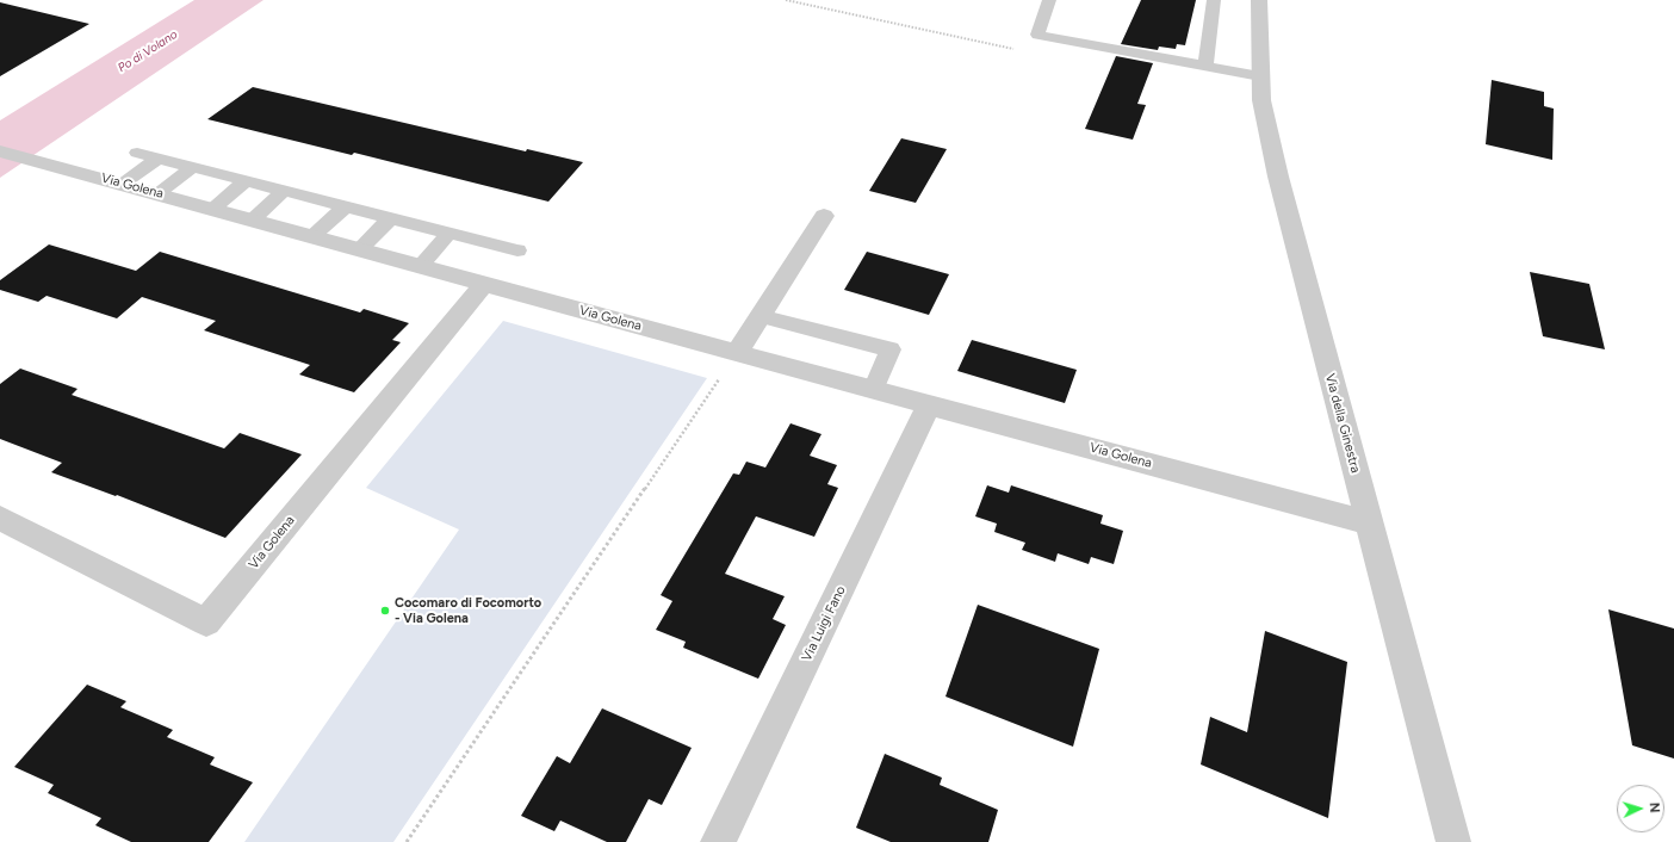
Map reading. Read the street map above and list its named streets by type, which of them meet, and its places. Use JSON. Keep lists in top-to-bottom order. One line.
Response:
{"streets":{"street":["Via Golena","Via della Ginestra","Via Luigi Fano"]},"crossings":[["Via Golena","Via della Ginestra"],["Via Golena","Via Luigi Fano"]],"water":["Po di Volano"],"places":["Cocomaro di Focomorto - Via Golena"],"north":"right"}
